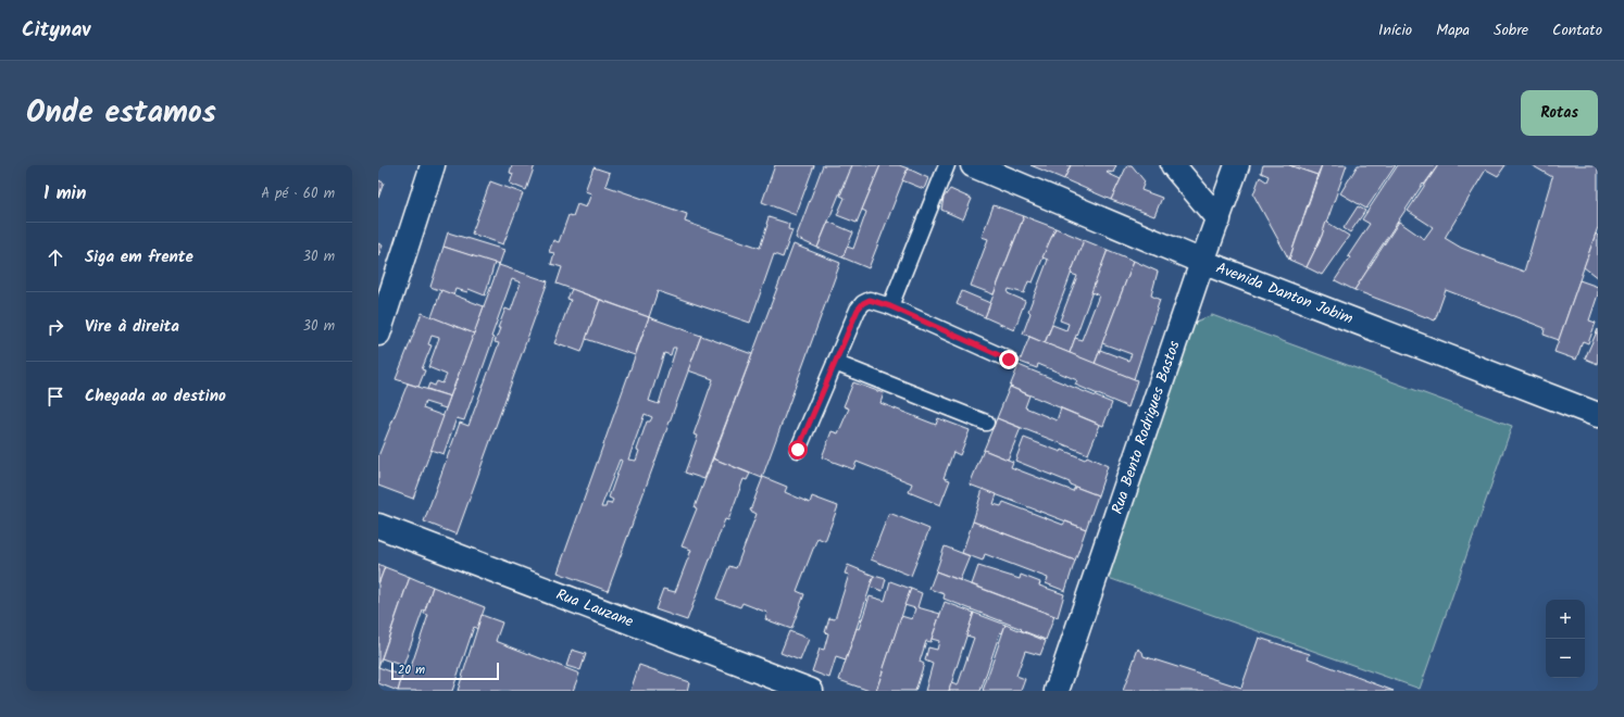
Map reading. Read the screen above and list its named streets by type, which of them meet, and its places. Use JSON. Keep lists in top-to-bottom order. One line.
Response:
{"streets":{"street":["Avenida Danton Jobim","Rua Bento Rodrigues Bastos","Rua Lauzane"]},"crossings":[["Avenida Danton Jobim","Rua Bento Rodrigues Bastos"]],"scale_bar":"20 m","page":{"header":"Citynav","nav":["Início","Mapa","Sobre","Contato"],"title":"Onde estamos","buttons":"Rotas","heading":["1 min","A pé · 60 m"],"list":[["Siga em frente","30 m"],["Vire à direita","30 m"],"Chegada ao destino"],"map_buttons":["+","−"],"scale":"20 m"}}
